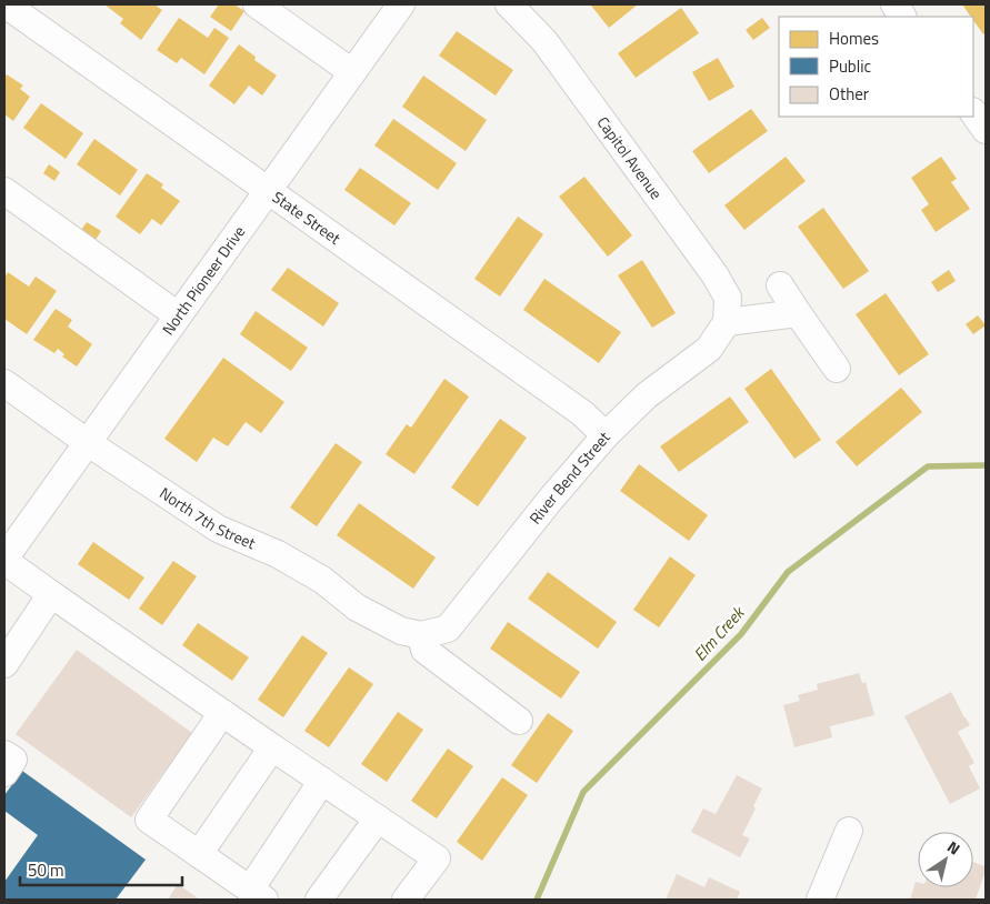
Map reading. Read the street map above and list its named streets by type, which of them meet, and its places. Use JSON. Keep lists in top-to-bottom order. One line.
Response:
{"streets":{"street":["Capitol Avenue","State Street","North Pioneer Drive","River Bend Street","North 7th Street"]},"crossings":[["Capitol Avenue","River Bend Street"],["State Street","North Pioneer Drive"],["State Street","River Bend Street"],["North Pioneer Drive","North 7th Street"],["River Bend Street","North 7th Street"]],"water":["Elm Creek"],"legend":["Homes","Public","Other"],"scale_bar":"50 m","north":"top right"}
